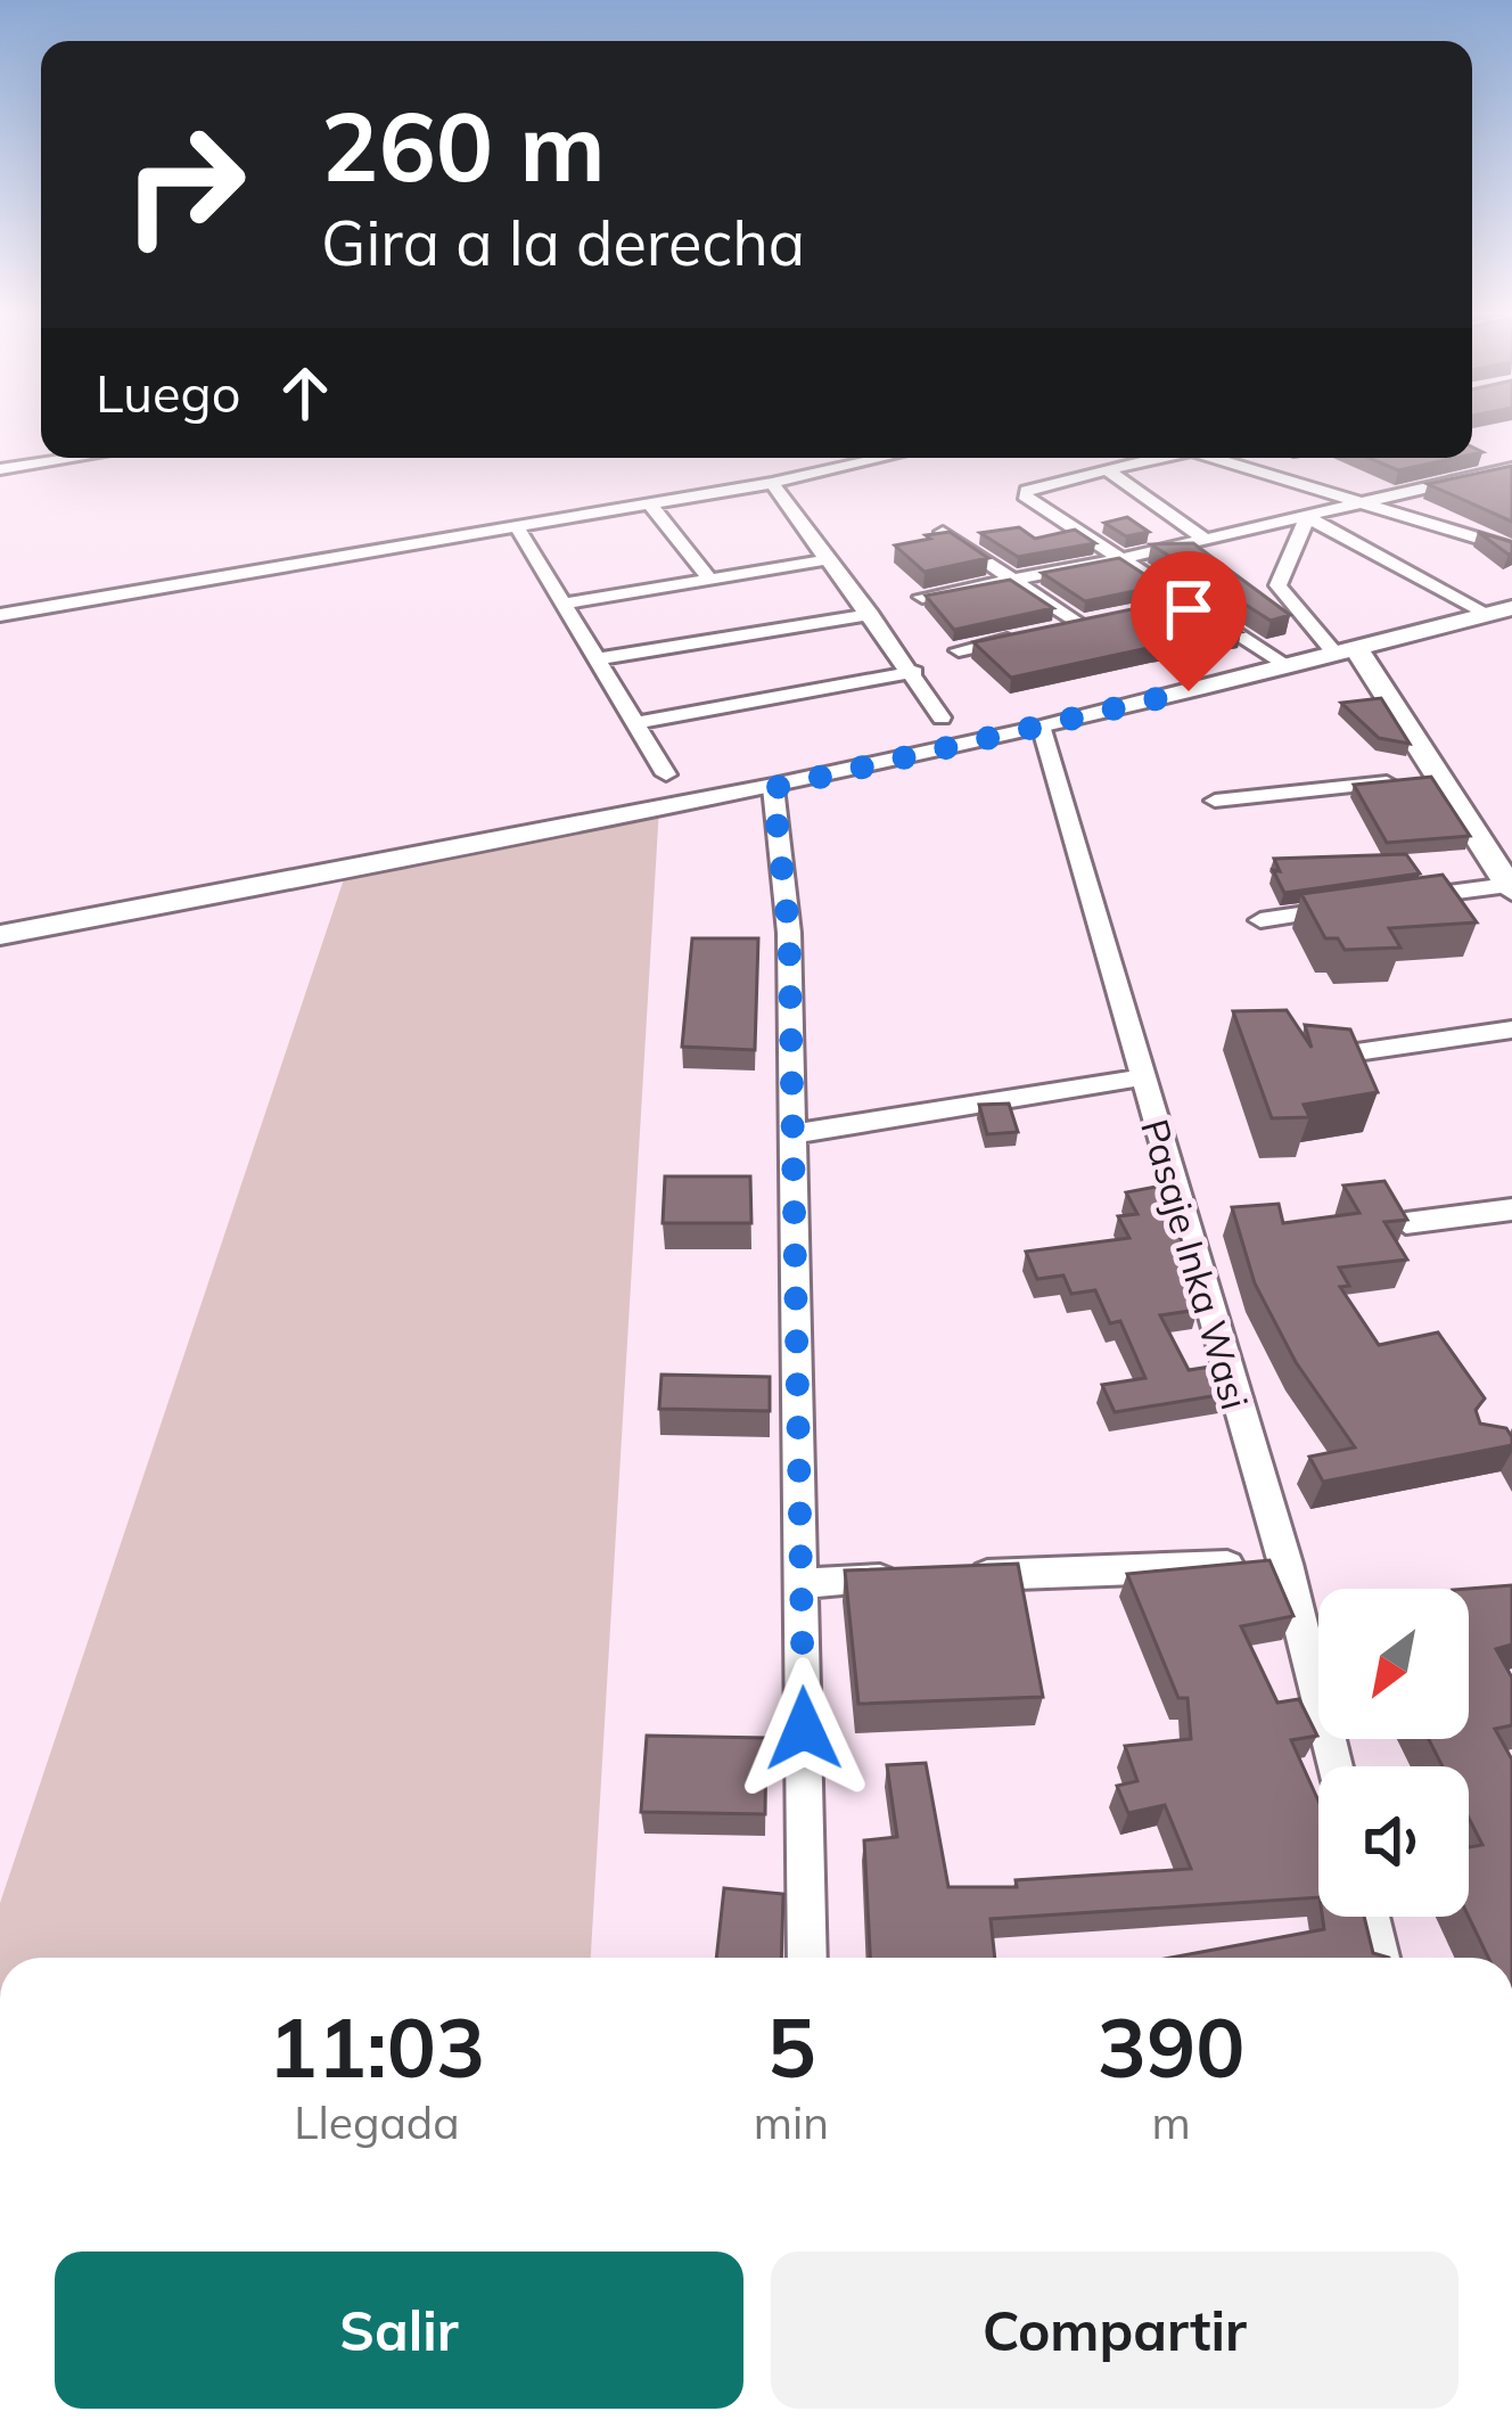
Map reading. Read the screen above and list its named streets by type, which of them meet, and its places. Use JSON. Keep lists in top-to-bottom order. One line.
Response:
{"streets":{"street":["Pasaje Inka Wasi"]},"north":"bottom left","page":{"turn":["260 m","Gira a la derecha"],"then":"Luego","eta":["11:03","Llegada","5","min","390","m"],"buttons":["Salir","Compartir"]}}
